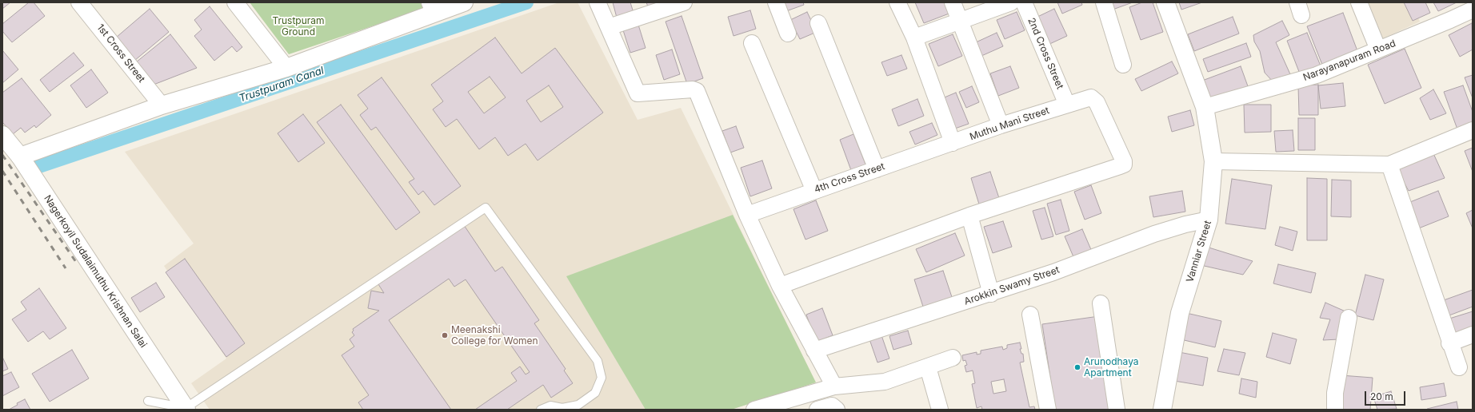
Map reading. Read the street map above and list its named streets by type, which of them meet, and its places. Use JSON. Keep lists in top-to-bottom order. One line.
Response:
{"streets":{"street":["1st Cross Street","2nd Cross Street","Narayanapuram Road","Muthu Mani Street","4th Cross Street","Vanniar Street","Nagerkoyil Sudalaimuthu Krishnan Salai","Arokkin Swamy Street"]},"crossings":[["2nd Cross Street","Muthu Mani Street"],["Narayanapuram Road","Vanniar Street"],["Muthu Mani Street","4th Cross Street"],["Vanniar Street","Arokkin Swamy Street"]],"water":["Trustpuram Canal"],"parks":["Trustpuram Ground"],"places":["Meenakshi College for Women","Arunodhaya Apartment"],"scale_bar":"20 m"}
